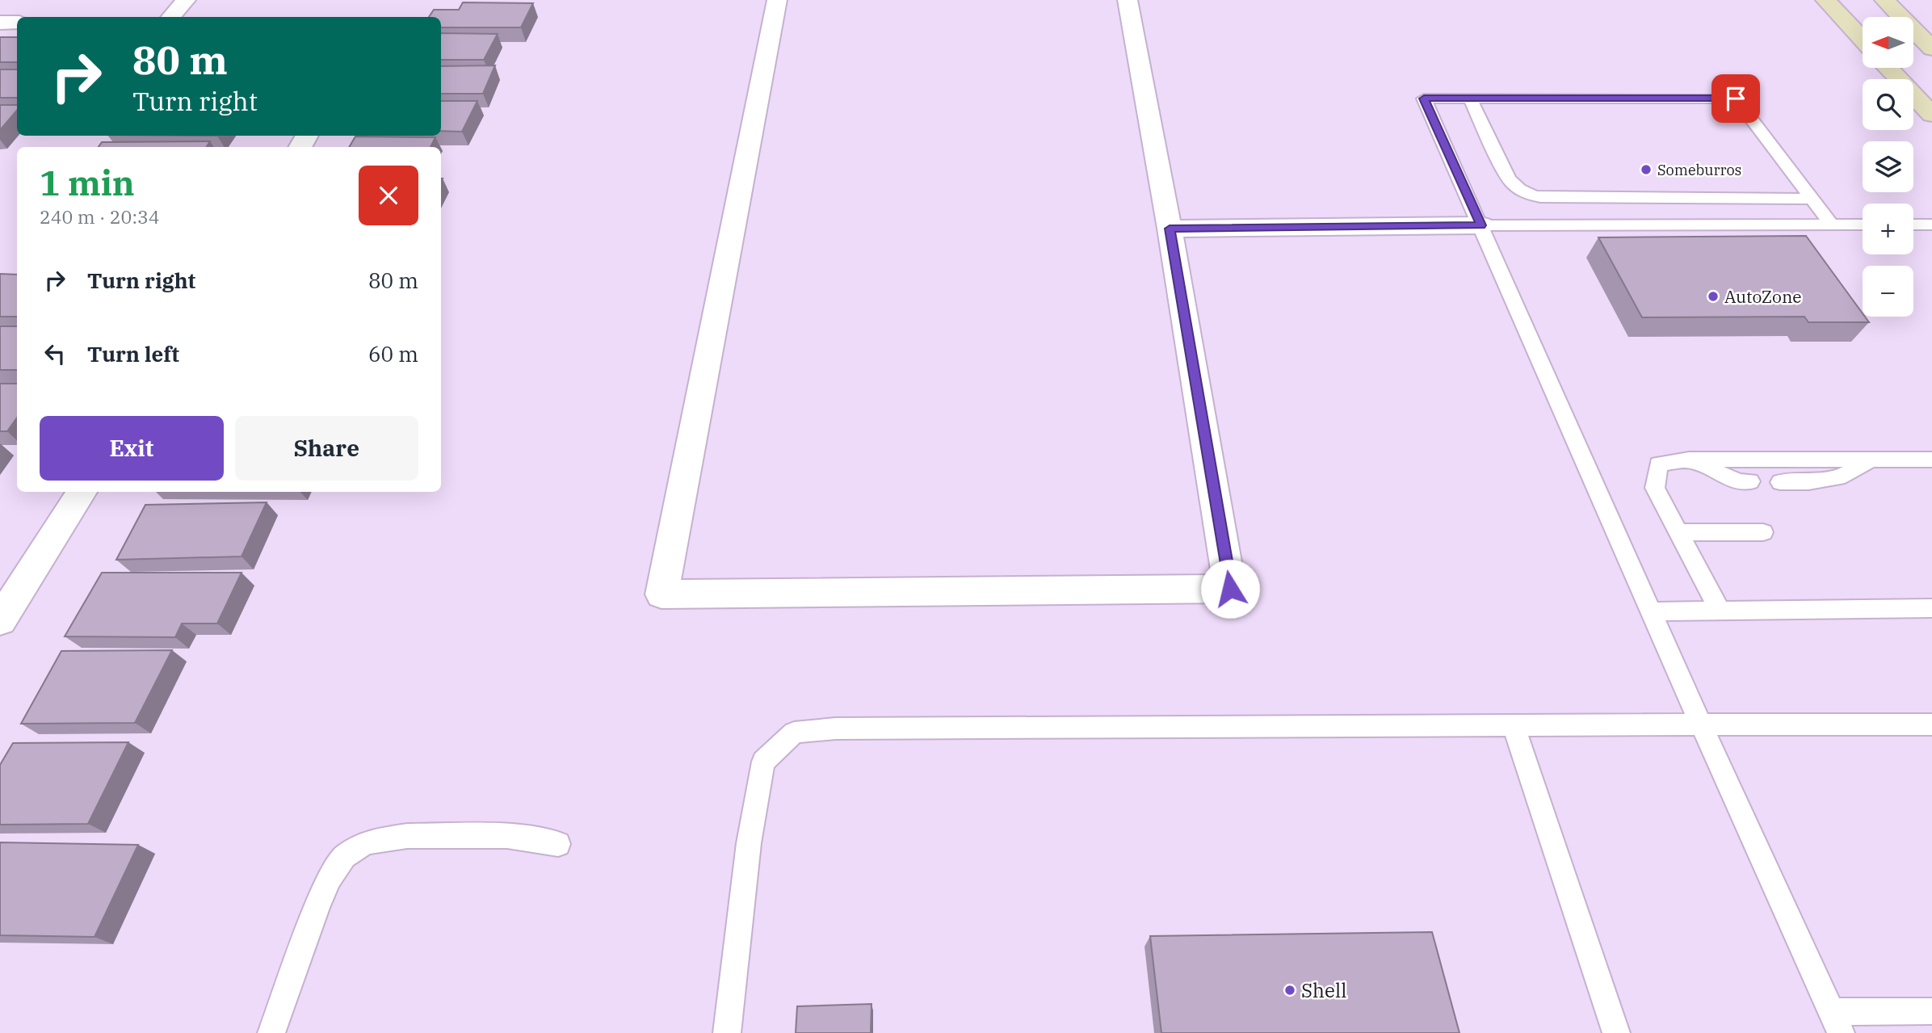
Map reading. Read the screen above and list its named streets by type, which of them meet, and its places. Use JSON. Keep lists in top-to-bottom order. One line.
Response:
{"places":["Someburros","AutoZone","Shell"],"north":"left","page":{"map_buttons":["+","−"],"turn":["80 m","Turn right"],"heading":["1 min","240 m · 20:34"],"list":[{"name":"Turn right","value":"80 m"},{"name":"Turn left","value":"60 m"}],"buttons":["Exit","Share"]}}
